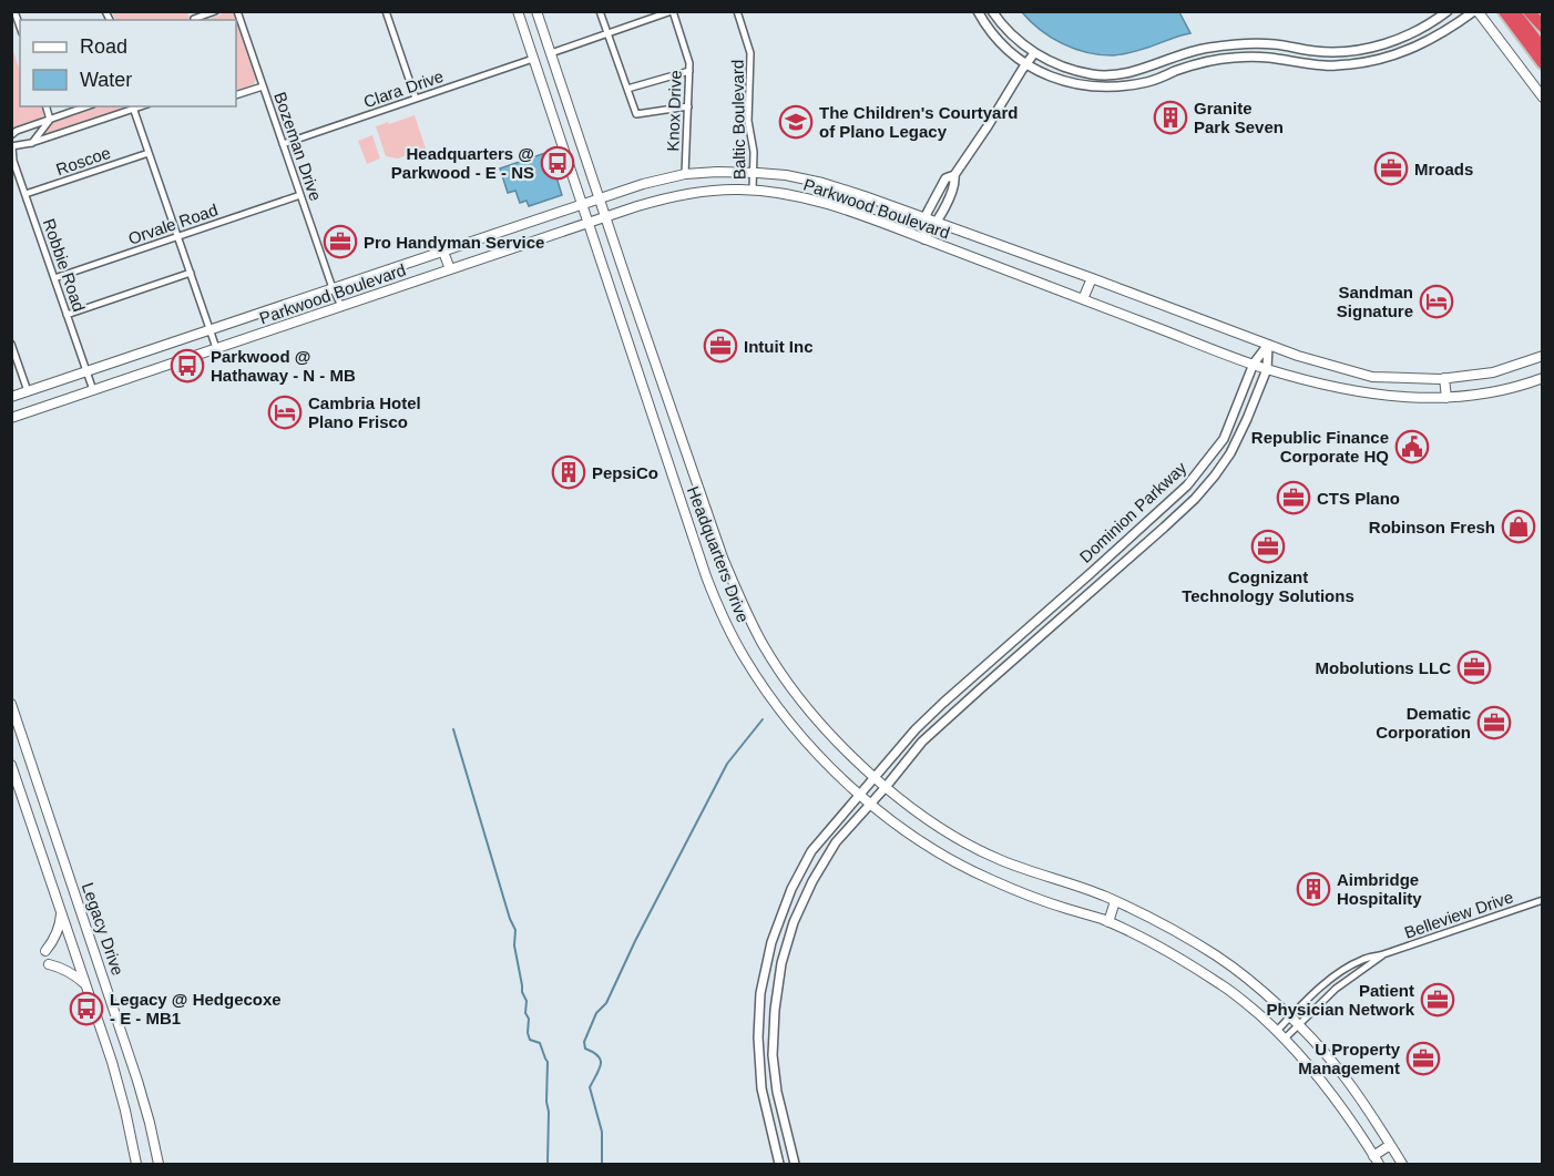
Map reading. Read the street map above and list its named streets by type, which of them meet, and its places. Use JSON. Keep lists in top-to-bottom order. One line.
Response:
{"streets":{"main road":["Parkwood Boulevard","Headquarters Drive","Legacy Drive"],"street":["Clara Drive","Knox Drive","Baltic Boulevard","Bozeman Drive","Roscoe","Orvale Road","Robbie Road","Dominion Parkway","Belleview Drive"]},"crossings":[["Clara Drive","Bozeman Drive"],["Clara Drive","Headquarters Drive"],["Knox Drive","Parkwood Boulevard"],["Baltic Boulevard","Parkwood Boulevard"],["Bozeman Drive","Parkwood Boulevard"],["Bozeman Drive","Orvale Road"],["Roscoe","Robbie Road"],["Parkwood Boulevard","Robbie Road"],["Parkwood Boulevard","Dominion Parkway"],["Parkwood Boulevard","Headquarters Drive"],["Orvale Road","Robbie Road"],["Dominion Parkway","Headquarters Drive"],["Headquarters Drive","Belleview Drive"]],"places":{"building":["Granite Park Seven","PepsiCo","Aimbridge Hospitality"],"school or university":["The Children's Courtyard of Plano Legacy"],"bus stop":["Headquarters @ Parkwood - E - NS","Parkwood @ Hathaway - N - MB","Legacy @ Hedgecoxe - E - MB1"],"office":["Mroads","Pro Handyman Service","Intuit Inc","CTS Plano","Cognizant Technology Solutions","Mobolutions LLC","Dematic Corporation","Patient Physician Network","U Property Management"],"hotel":["Sandman Signature","Cambria Hotel Plano Frisco"],"public building":["Republic Finance Corporate HQ"],"shop":["Robinson Fresh"]},"legend":["Road","Water"]}
